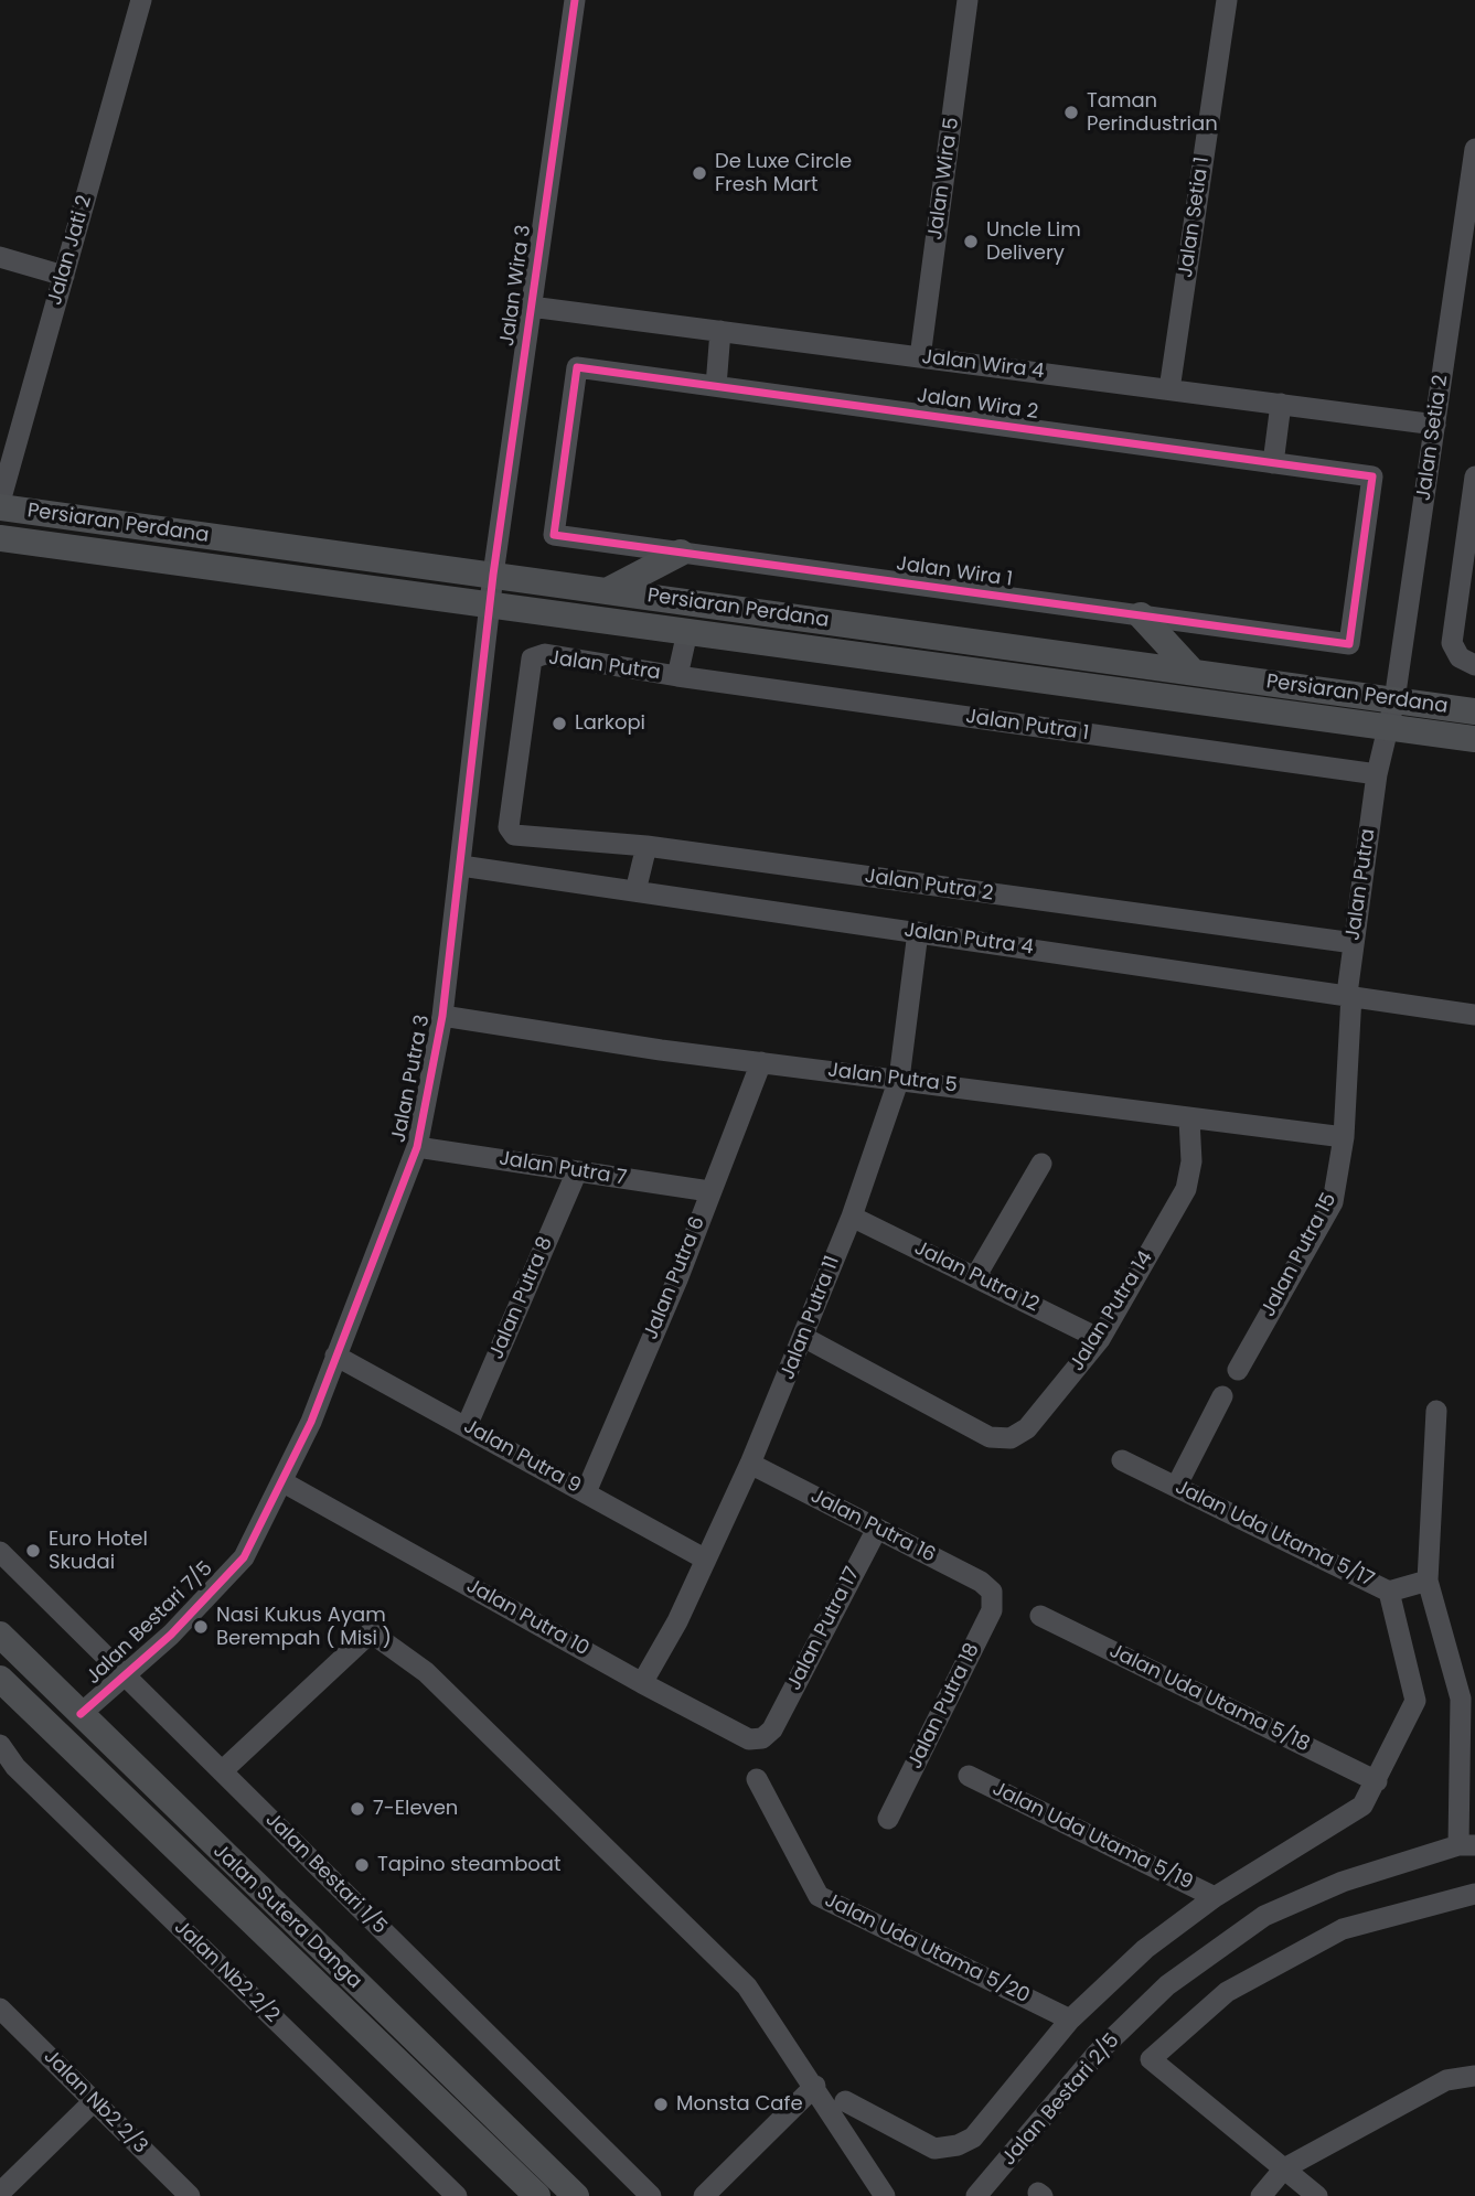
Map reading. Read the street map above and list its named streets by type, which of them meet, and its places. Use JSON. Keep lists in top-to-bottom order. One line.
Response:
{"streets":{"main road":["Persiaran Perdana","Jalan Sutera Danga"],"street":["Jalan Wira 5","Jalan Setia 1","Jalan Jati 2","Jalan Wira 3","Jalan Wira 4","Jalan Wira 2","Jalan Setia 2","Jalan Wira 1","Jalan Putra","Jalan Putra 1","Jalan Putra 2","Jalan Putra 4","Jalan Putra 3","Jalan Putra 5","Jalan Putra 7","Jalan Putra 15","Jalan Putra 12","Jalan Putra 6","Jalan Putra 8","Jalan Putra 14","Jalan Putra 11","Jalan Putra 9","Jalan Putra 16","Jalan Uda Utama 5/17","Jalan Putra 10","Jalan Bestari 7/5","Jalan Putra 17","Jalan Uda Utama 5/18","Jalan Putra 18","Jalan Uda Utama 5/19","Jalan Bestari 1/5","Jalan Uda Utama 5/20","Jalan Nb2 2/2","Jalan Bestari 2/5","Jalan Nb2 2/3"]},"crossings":[["Jalan Wira 5","Jalan Wira 4"],["Jalan Setia 1","Jalan Wira 4"],["Jalan Jati 2","Persiaran Perdana"],["Jalan Wira 3","Jalan Wira 4"],["Jalan Wira 3","Persiaran Perdana"],["Jalan Wira 3","Jalan Putra 3"],["Jalan Wira 4","Jalan Setia 2"],["Jalan Wira 2","Jalan Wira 1"],["Jalan Setia 2","Persiaran Perdana"],["Jalan Setia 2","Jalan Putra"],["Persiaran Perdana","Jalan Putra"],["Persiaran Perdana","Jalan Putra 3"],["Jalan Putra","Jalan Putra 1"],["Jalan Putra","Jalan Putra 2"],["Jalan Putra","Jalan Putra 4"],["Jalan Putra","Jalan Putra 15"],["Jalan Putra 4","Jalan Putra 3"],["Jalan Putra 4","Jalan Putra 15"],["Jalan Putra 4","Jalan Putra 11"],["Jalan Putra 3","Jalan Putra 5"],["Jalan Putra 3","Jalan Putra 7"],["Jalan Putra 3","Jalan Putra 9"],["Jalan Putra 3","Jalan Putra 10"],["Jalan Putra 3","Jalan Bestari 7/5"],["Jalan Putra 5","Jalan Putra 15"],["Jalan Putra 5","Jalan Putra 6"],["Jalan Putra 5","Jalan Putra 14"],["Jalan Putra 5","Jalan Putra 11"],["Jalan Putra 7","Jalan Putra 6"],["Jalan Putra 7","Jalan Putra 8"],["Jalan Putra 12","Jalan Putra 14"],["Jalan Putra 12","Jalan Putra 11"],["Jalan Putra 6","Jalan Putra 9"],["Jalan Putra 8","Jalan Putra 9"],["Jalan Putra 14","Jalan Putra 11"],["Jalan Putra 11","Jalan Putra 9"],["Jalan Putra 11","Jalan Putra 16"],["Jalan Putra 11","Jalan Putra 10"],["Jalan Putra 16","Jalan Putra 17"],["Jalan Putra 16","Jalan Putra 18"],["Jalan Putra 10","Jalan Putra 17"],["Jalan Bestari 7/5","Jalan Bestari 1/5"],["Jalan Bestari 7/5","Jalan Sutera Danga"]],"places":["Taman Perindustrian","De Luxe Circle Fresh Mart","Uncle Lim Delivery","Larkopi","Euro Hotel Skudai","Nasi Kukus Ayam Berempah ( Misi )","7-Eleven","Tapino steamboat","Monsta Cafe"]}
